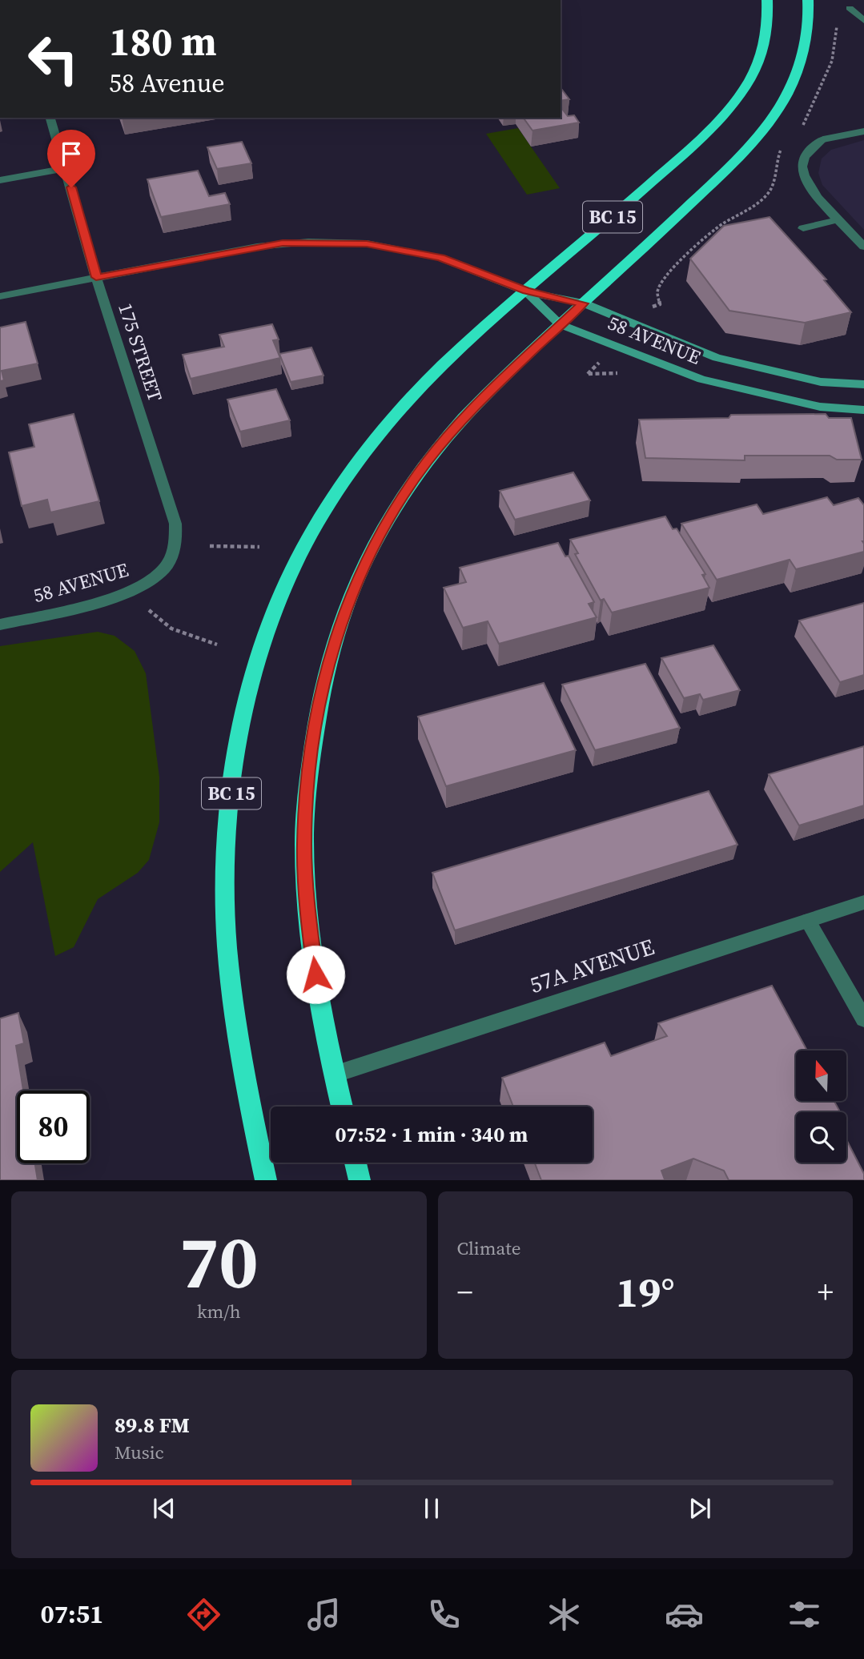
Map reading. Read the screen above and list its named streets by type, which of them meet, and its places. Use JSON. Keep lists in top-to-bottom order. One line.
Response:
{"streets":{"highway":["BC 15"],"street":["58 AVENUE","175 STREET","57A AVENUE"]},"crossings":[["BC 15","58 AVENUE"],["BC 15","57A AVENUE"],["58 AVENUE","175 STREET"]],"north":"top","page":{"turn":["180 m","58 Avenue"],"limit":"80","trip":"07:52 · 1 min · 340 m","tile":[["70","km/h"],"Climate"],"heat":["−","19°","+"],"song":["89.8 FM","Music"],"tabs":"07:51"}}
